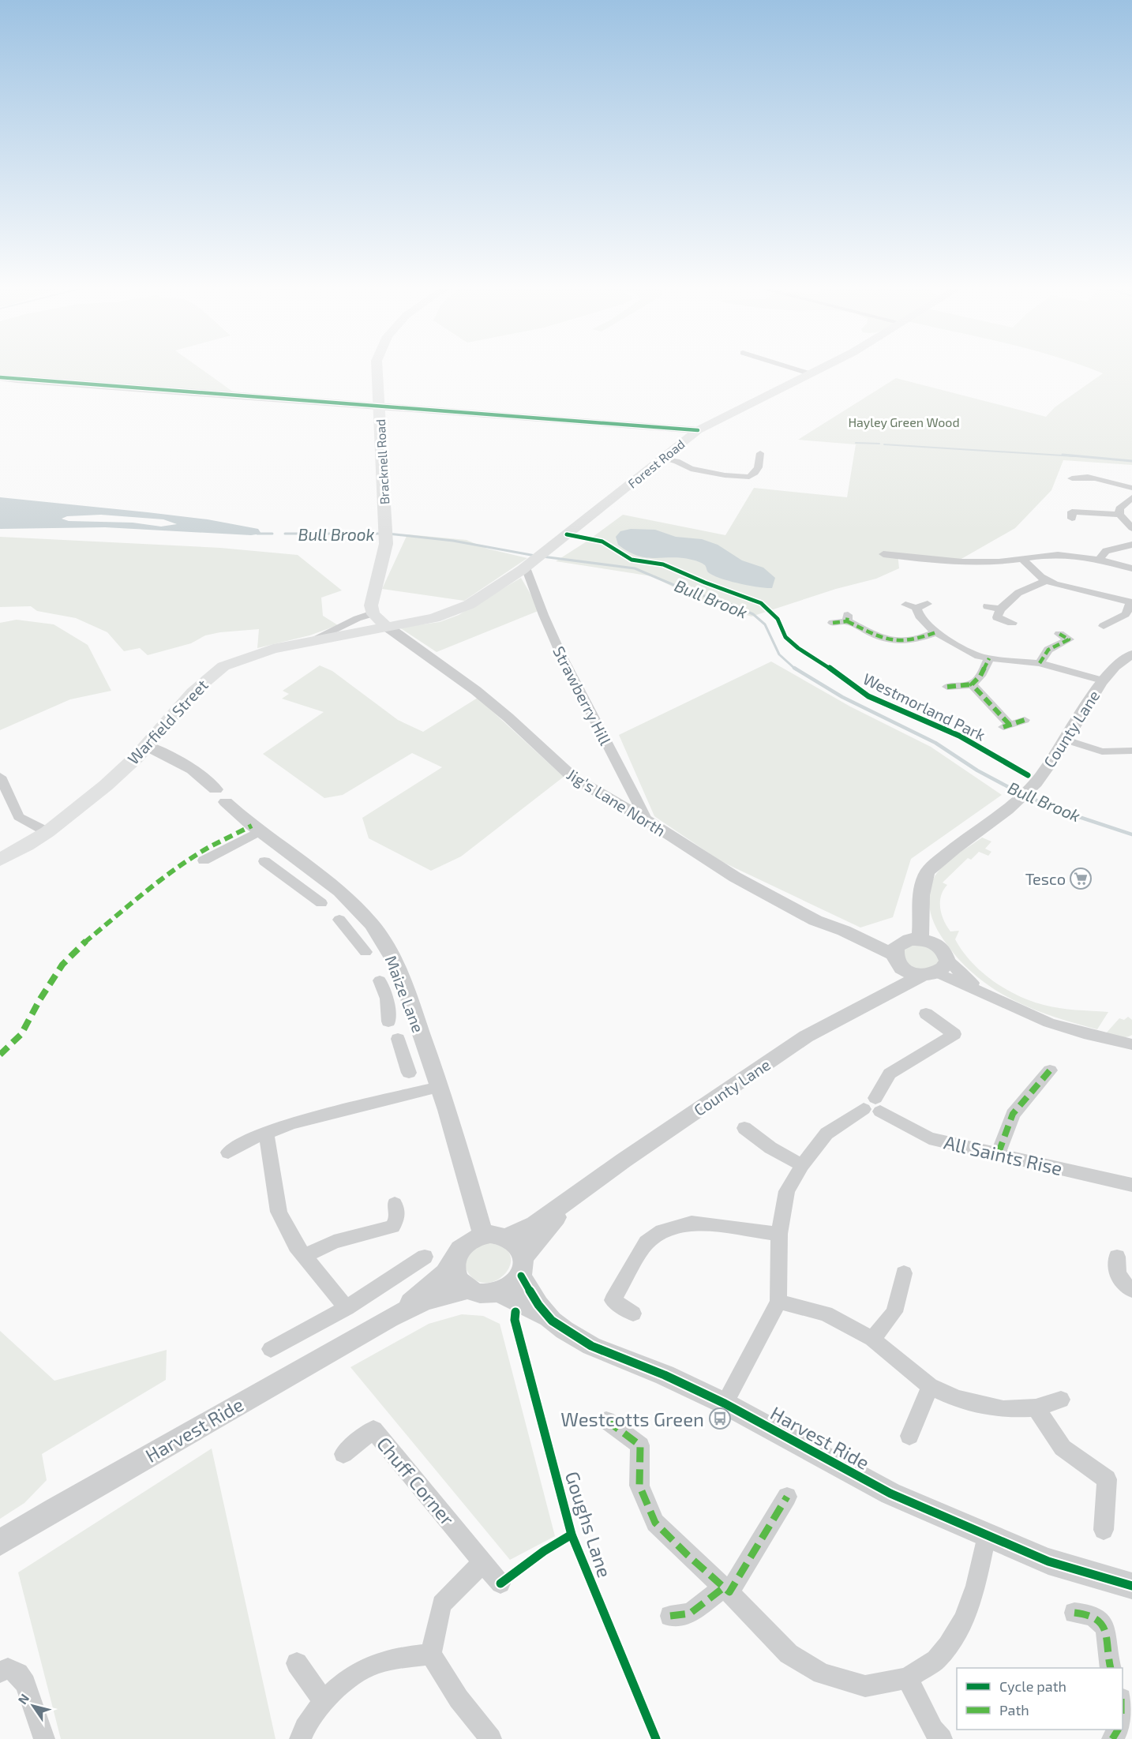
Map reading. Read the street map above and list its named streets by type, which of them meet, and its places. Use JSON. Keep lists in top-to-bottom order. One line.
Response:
{"streets":{"main road":["Bracknell Road","Forest Road","Warfield Street"],"street":["Strawberry Hill","County Lane","Jig's Lane North","Maize Lane","All Saints Rise","Harvest Ride","Chuff Corner"],"cycle path":["Westmorland Park","Goughs Lane"]},"crossings":[["Forest Road","Strawberry Hill"],["Forest Road","Warfield Street"],["Forest Road","Jig's Lane North"],["Strawberry Hill","Jig's Lane North"],["Warfield Street","Jig's Lane North"],["Warfield Street","Maize Lane"],["County Lane","Jig's Lane North"],["County Lane","Maize Lane"],["County Lane","Harvest Ride"],["Maize Lane","Harvest Ride"]],"water":["Bull Brook"],"parks":["Hayley Green Wood"],"places":{"supermarket":["Tesco"],"bus stop":["Westcotts Green"]},"legend":["Cycle path","Path"],"north":"top left"}
